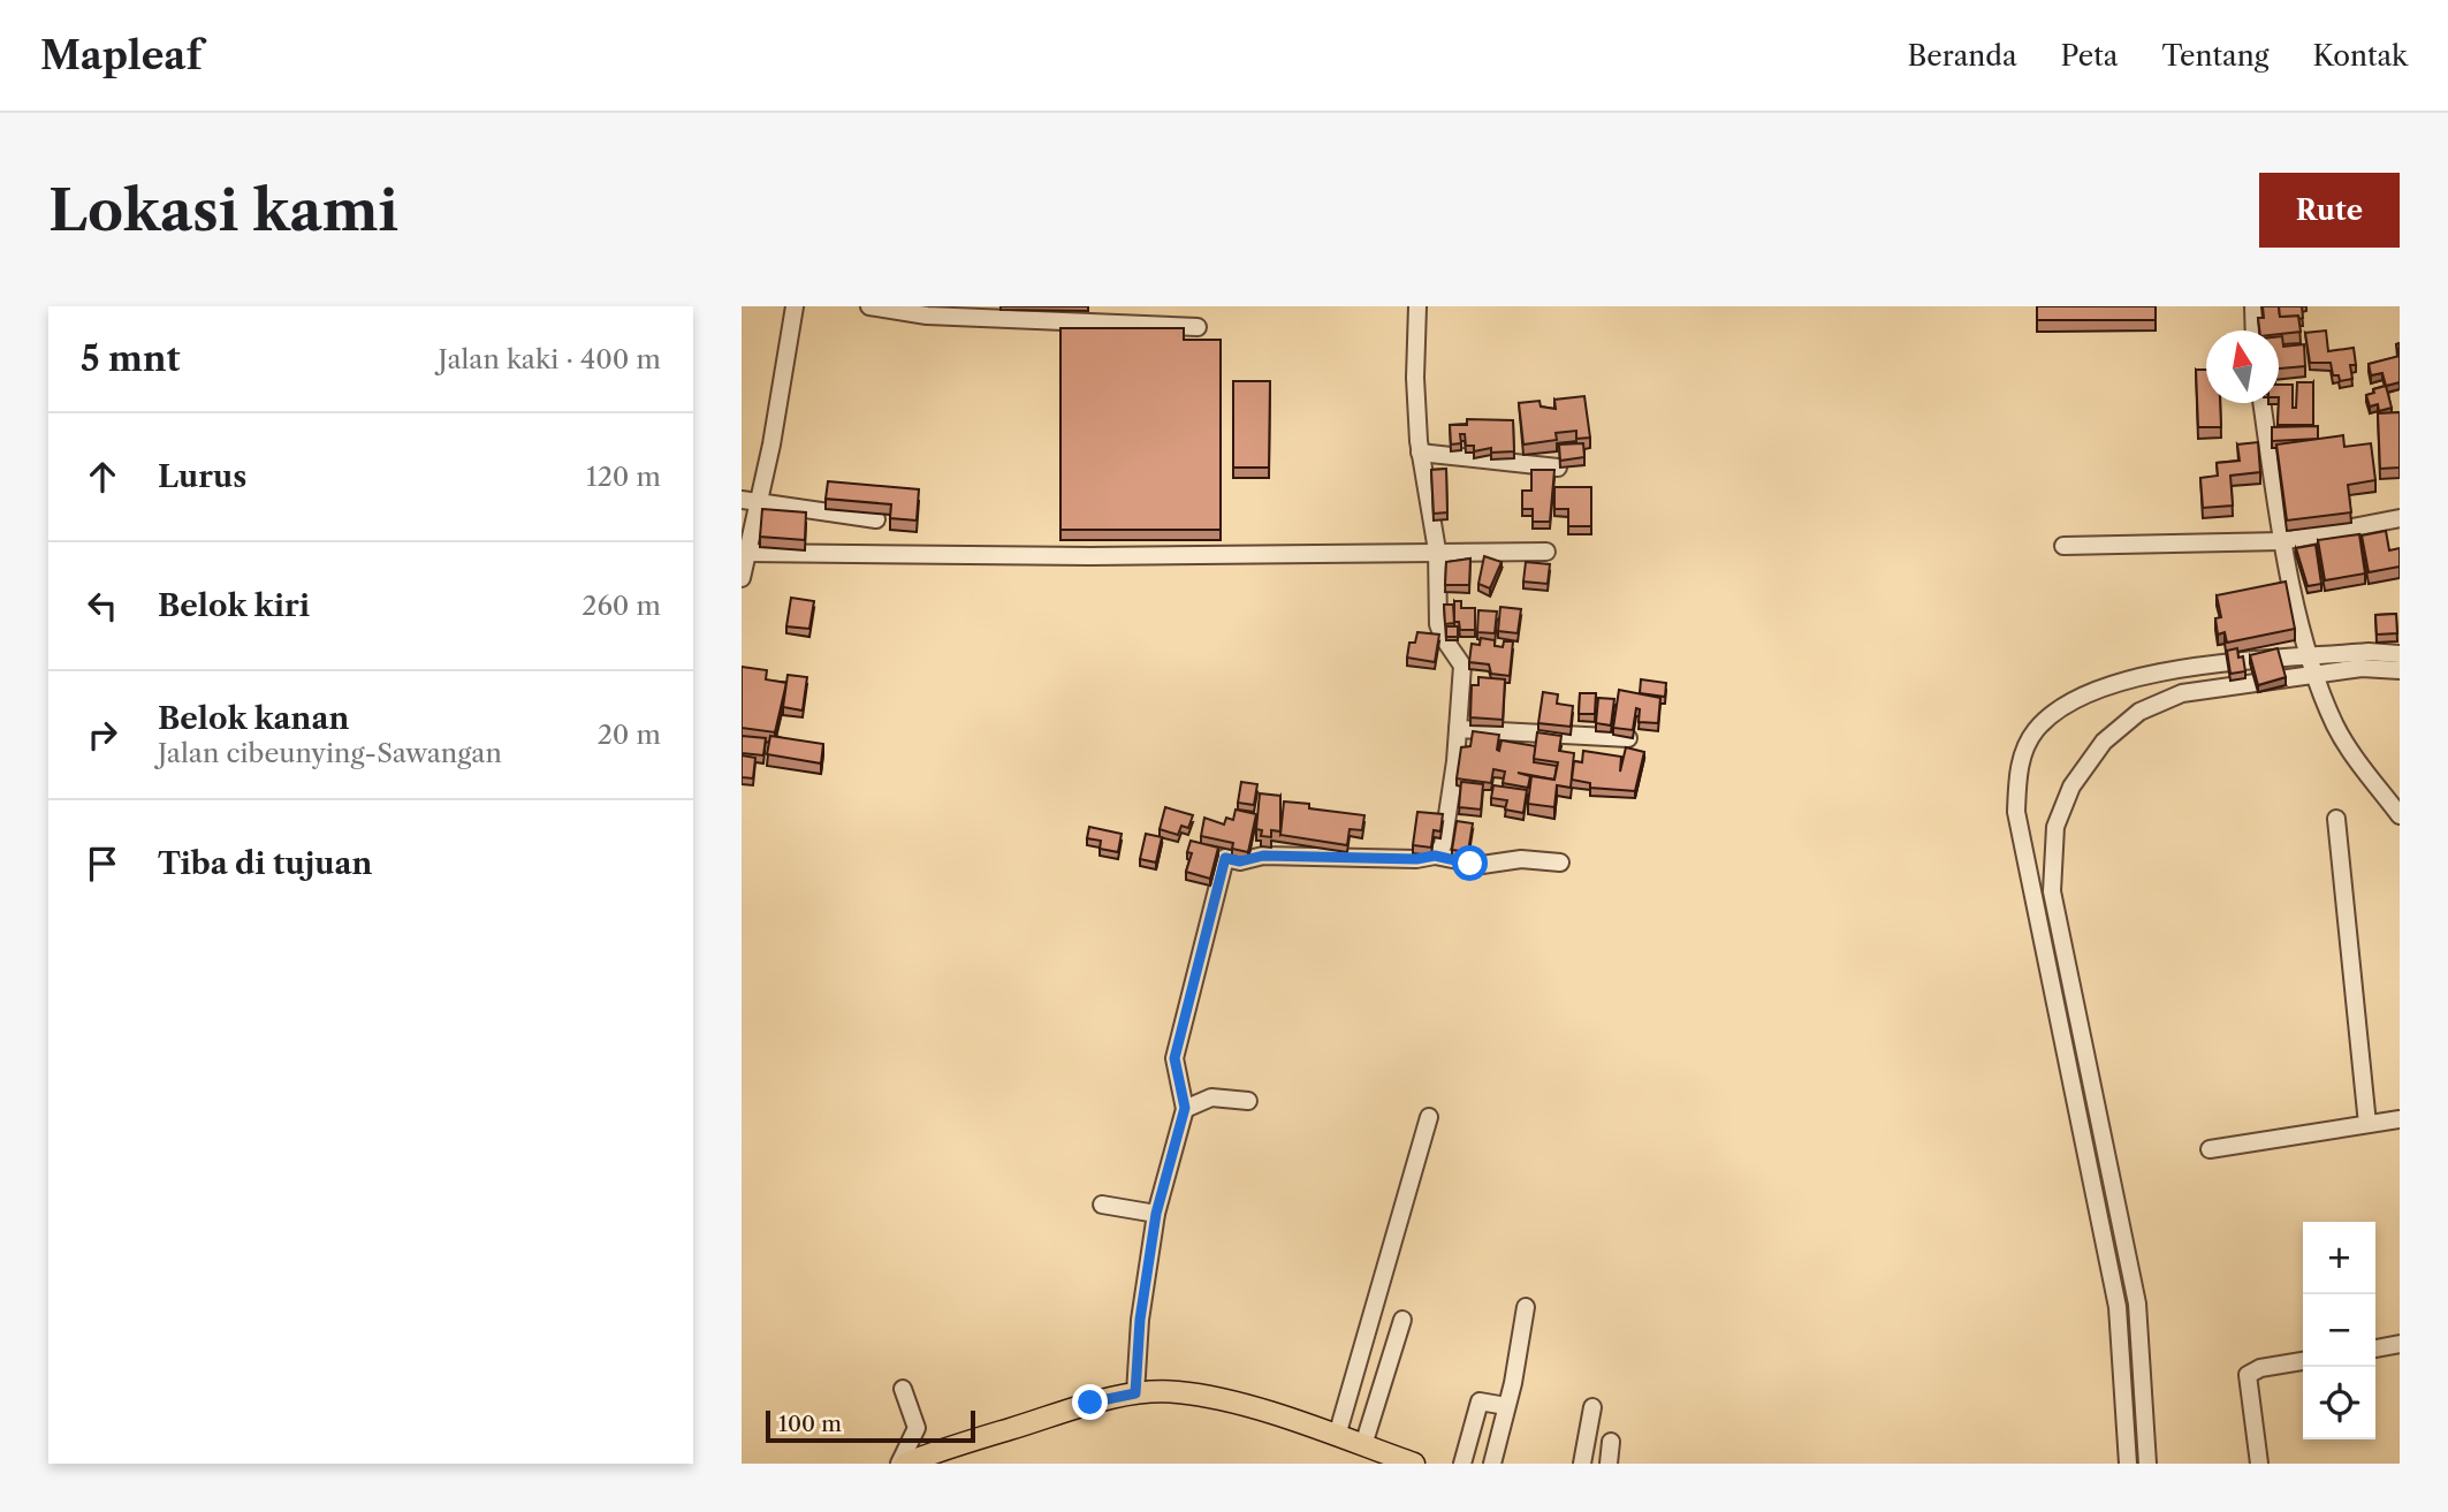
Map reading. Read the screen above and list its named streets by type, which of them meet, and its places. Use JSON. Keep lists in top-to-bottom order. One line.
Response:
{"scale_bar":"100 m","north":"top","page":{"header":"Mapleaf","nav":["Beranda","Peta","Tentang","Kontak"],"buttons":"Rute","title":"Lokasi kami","heading":["5 mnt","Jalan kaki · 400 m"],"list":[["Lurus","120 m"],["Belok kiri","260 m"],["Belok kanan","Jalan cibeunying-Sawangan","20 m"],"Tiba di tujuan"],"map_buttons":["+","−"],"scale":"100 m"}}
